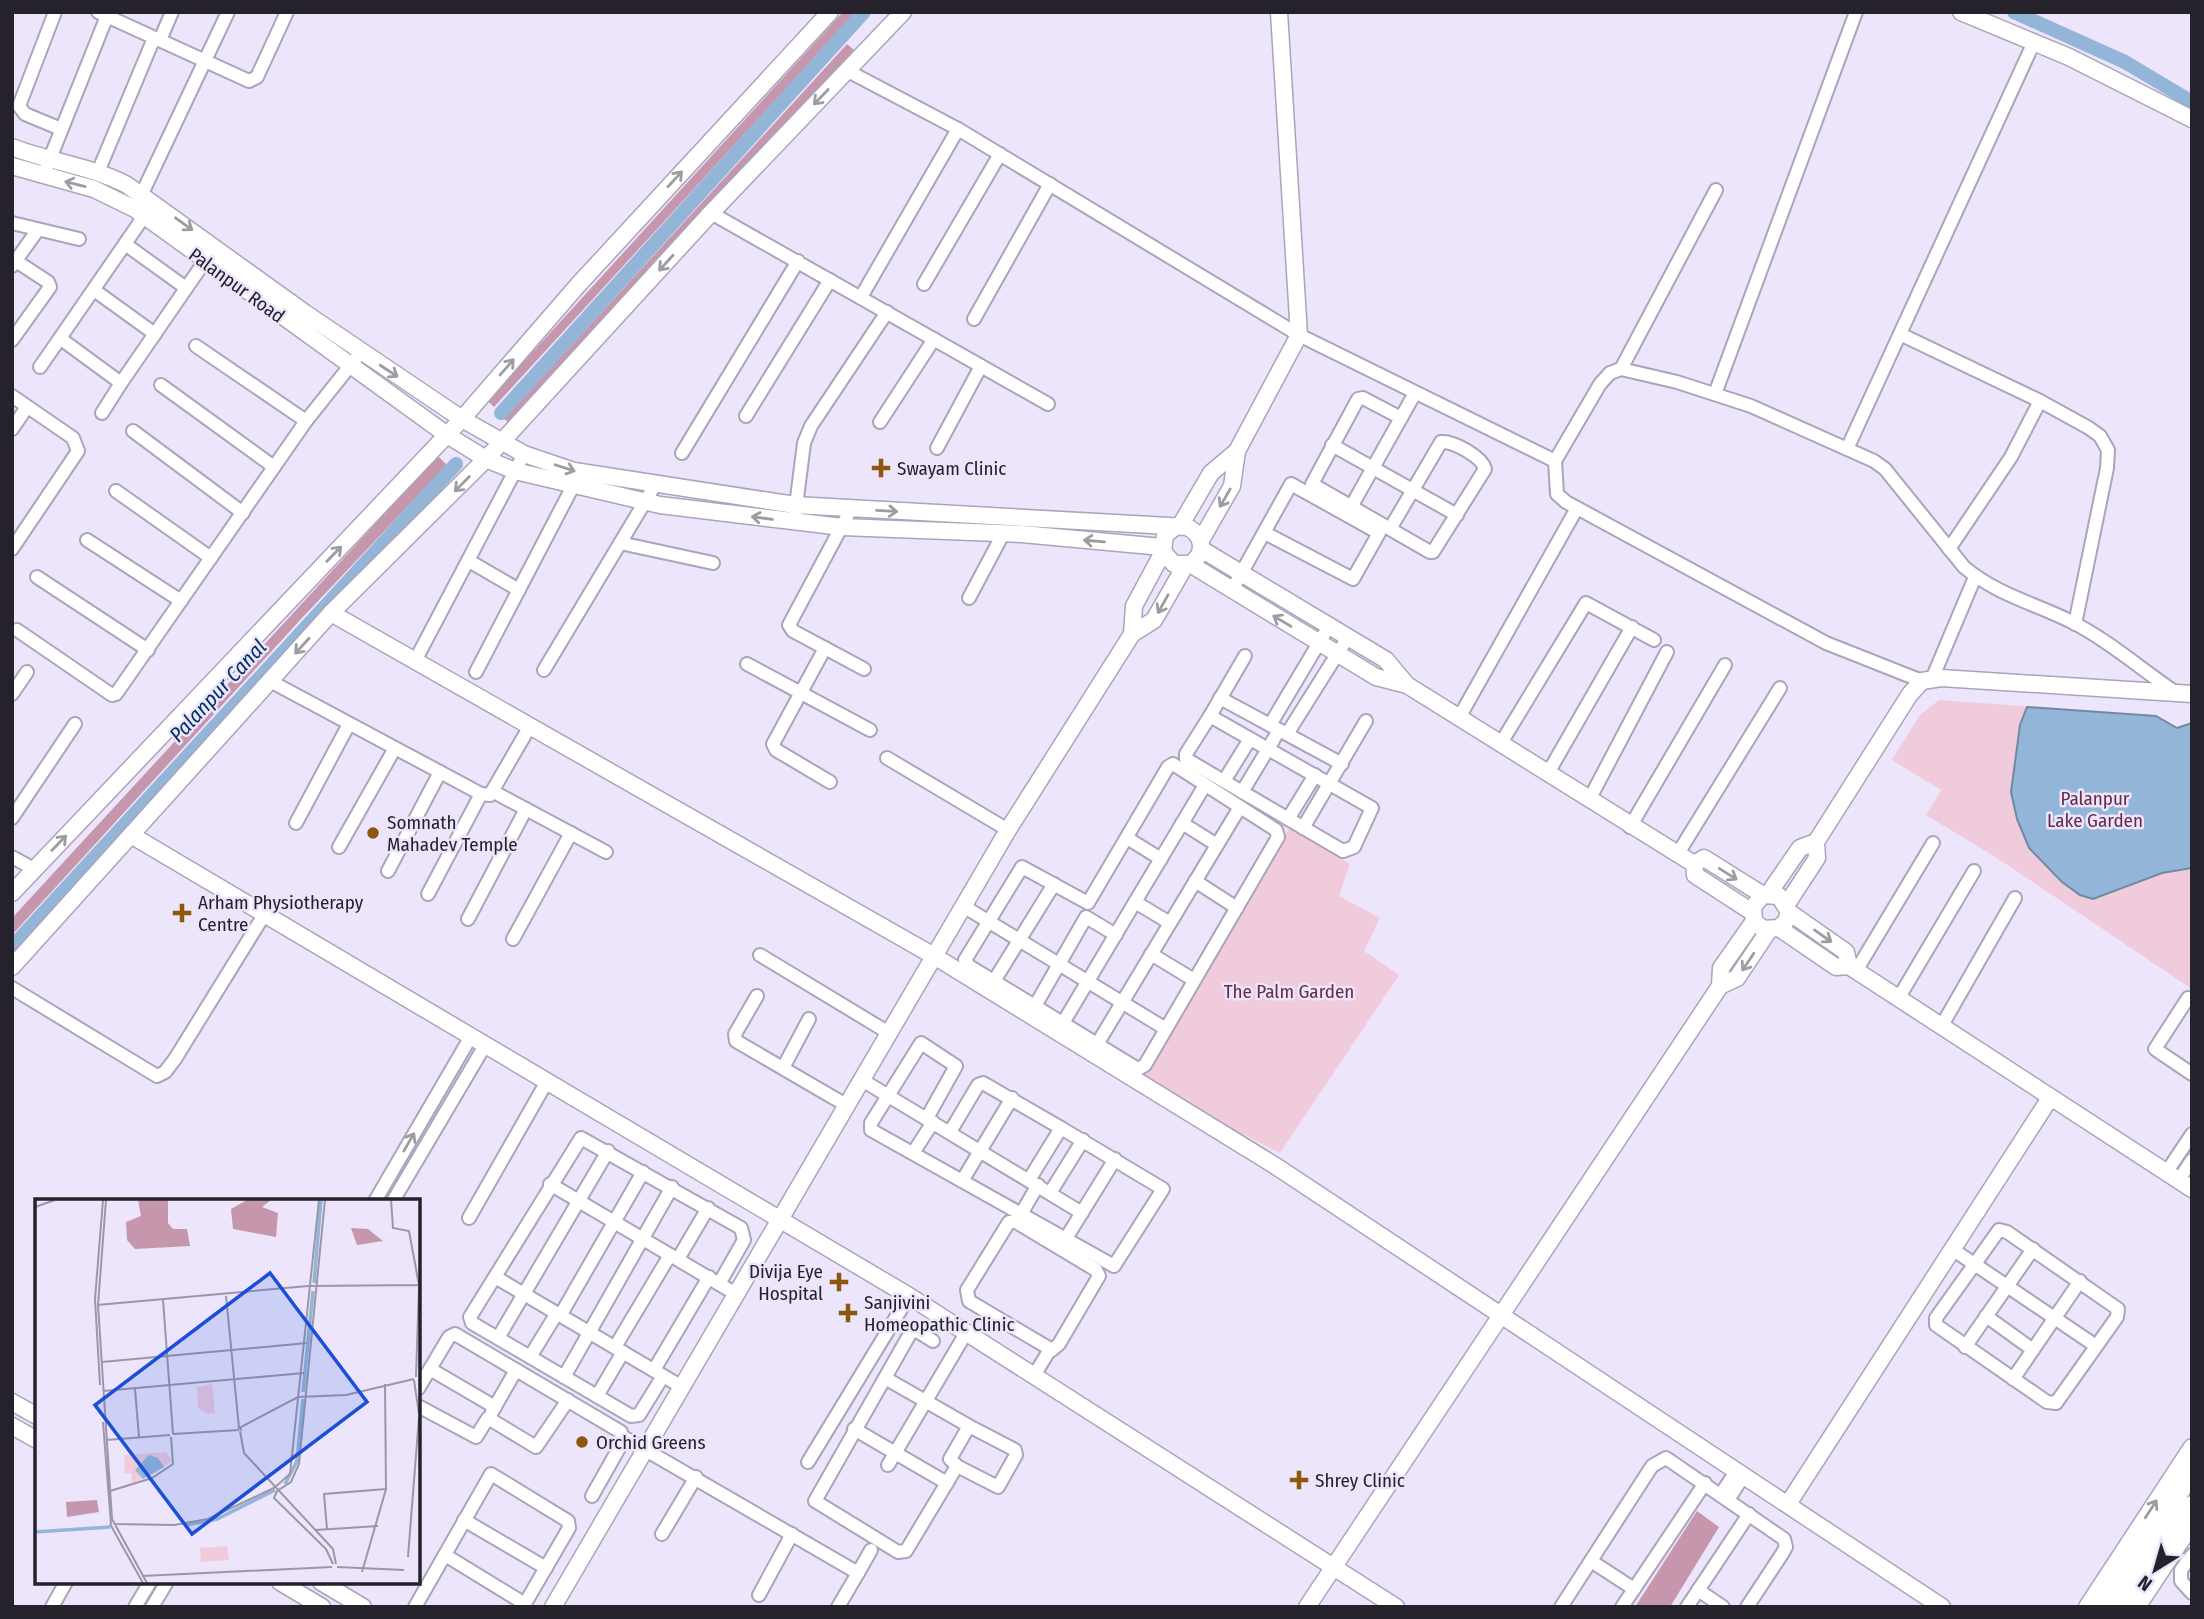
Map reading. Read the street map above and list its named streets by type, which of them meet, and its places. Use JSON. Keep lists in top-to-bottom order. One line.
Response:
{"streets":{"street":["Palanpur Road"]},"water":["Palanpur Canal"],"parks":["Palanpur Lake Garden","The Palm Garden"],"places":{"health":["Swayam Clinic","Arham Physiotherapy Centre","Divija Eye Hospital","Sanjivini Homeopathic Clinic","Shrey Clinic"],"other":["Somnath Mahadev Temple","Orchid Greens"]},"north":"bottom left"}
